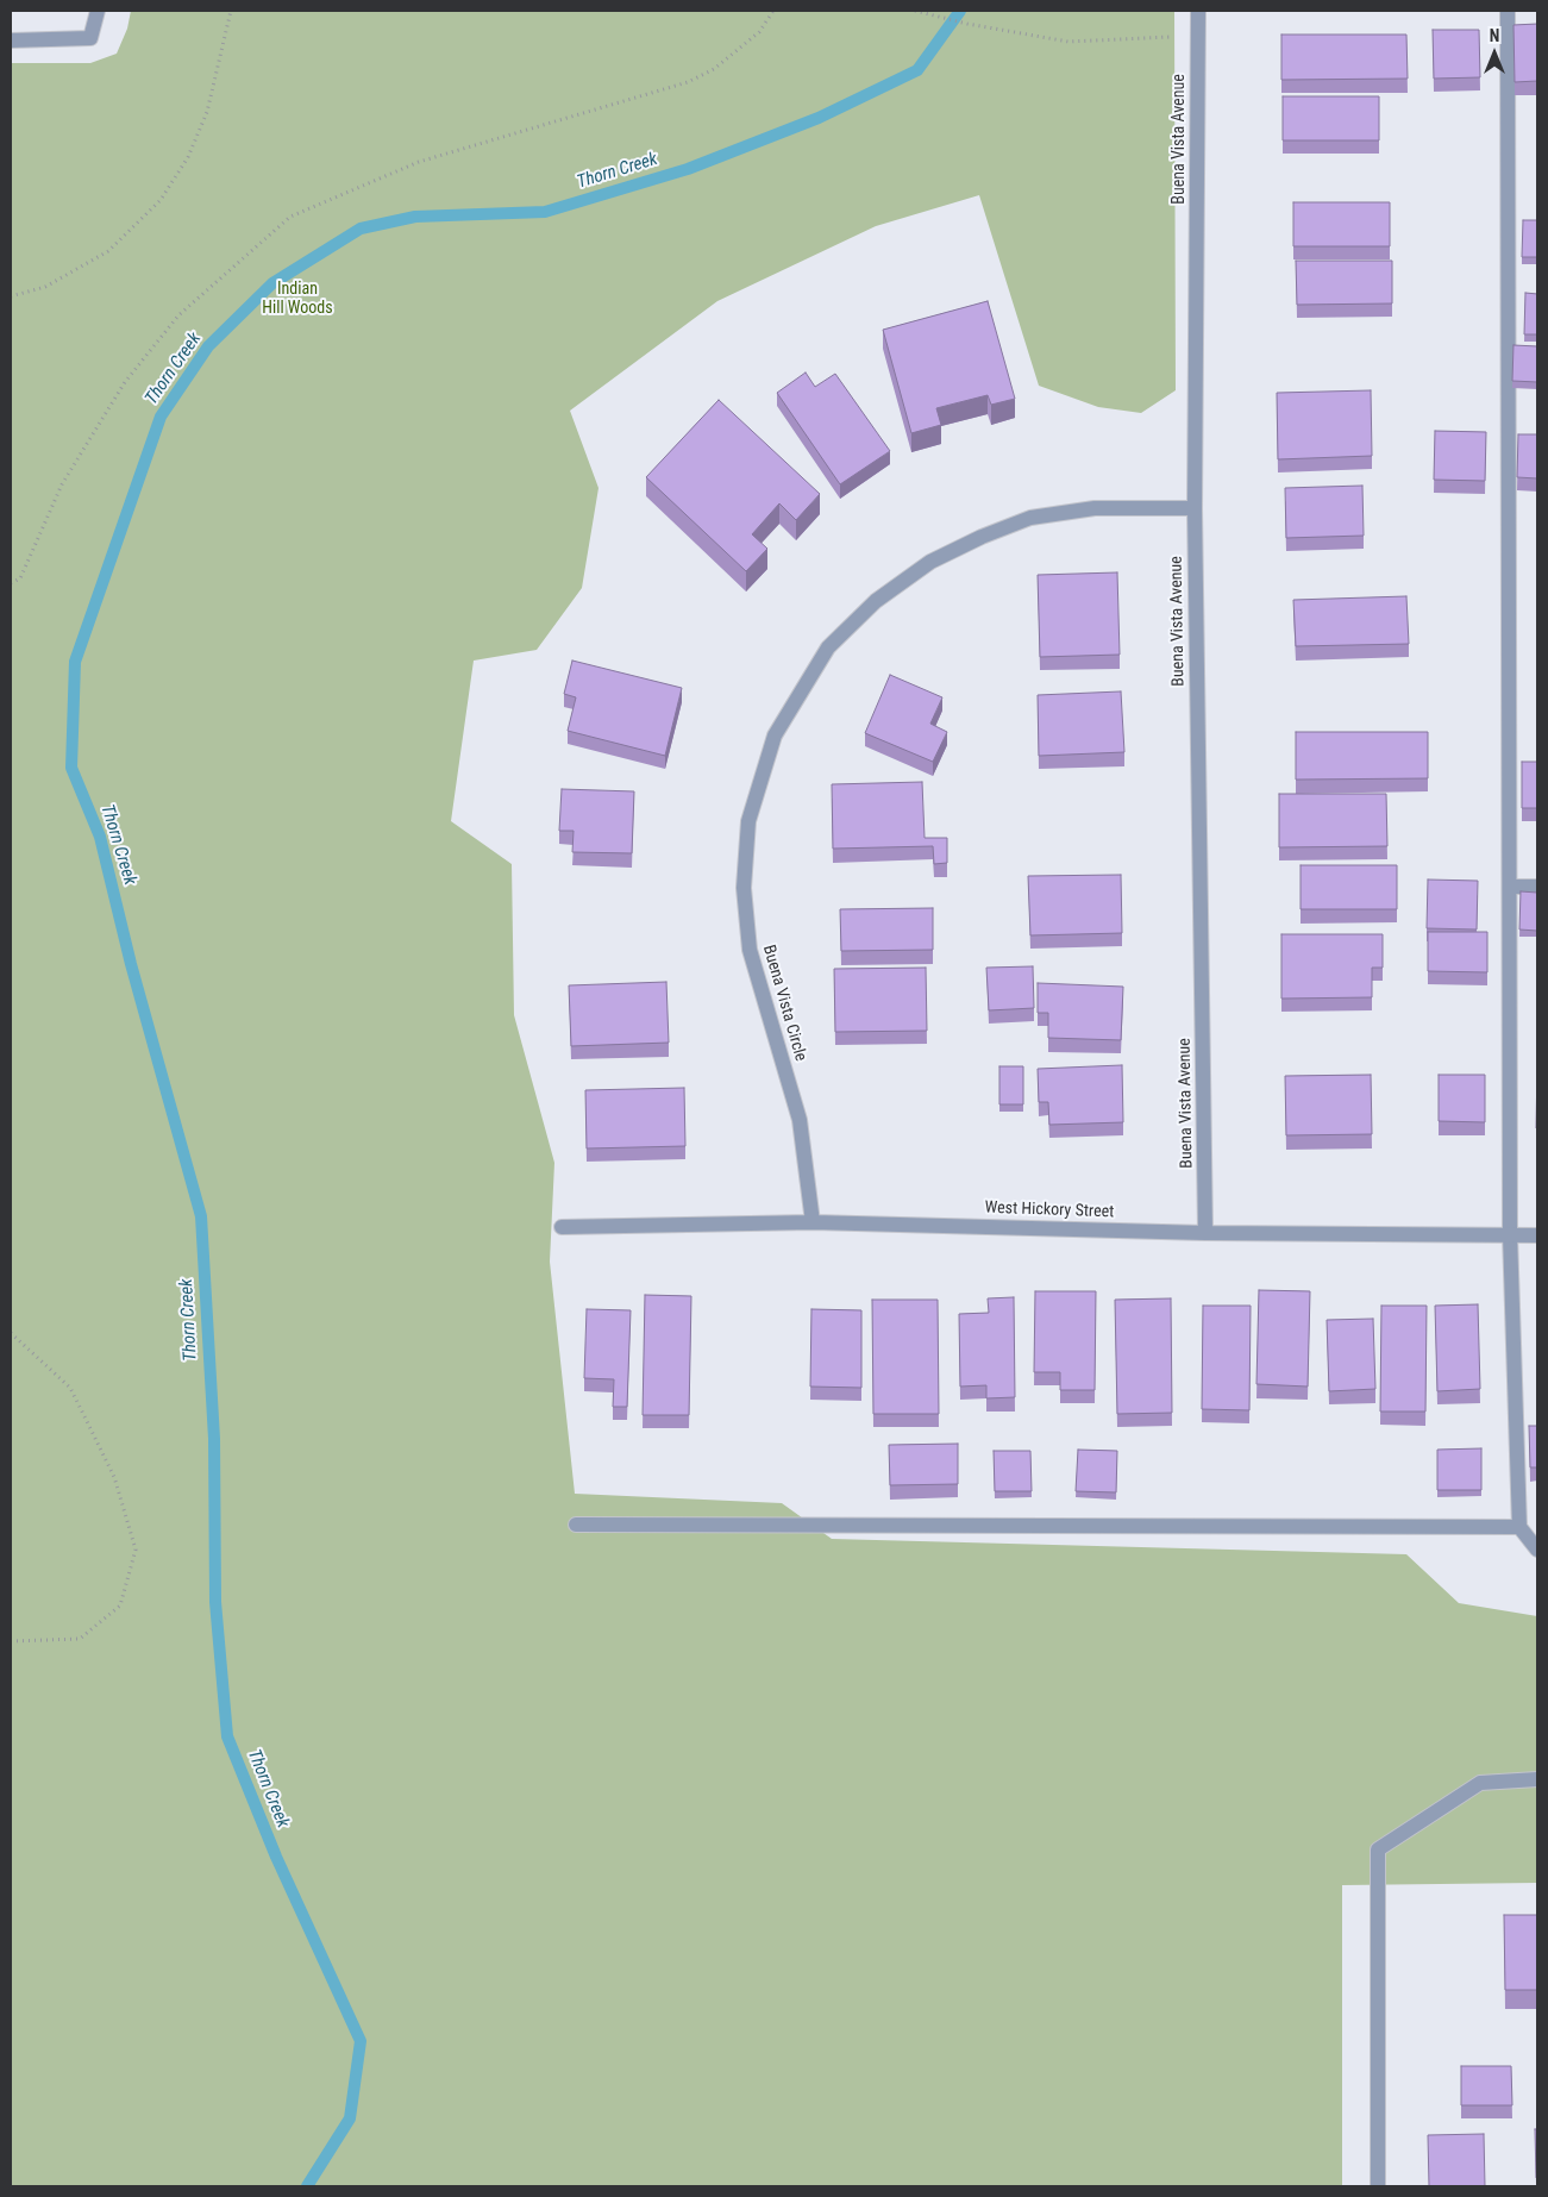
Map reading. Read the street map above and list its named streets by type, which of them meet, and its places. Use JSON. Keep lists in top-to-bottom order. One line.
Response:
{"streets":{"street":["Buena Vista Avenue","Buena Vista Circle","West Hickory Street"]},"crossings":[["Buena Vista Avenue","Buena Vista Circle"],["Buena Vista Avenue","West Hickory Street"],["Buena Vista Circle","West Hickory Street"]],"water":["Thorn Creek"],"parks":["Indian Hill Woods"],"north":"top"}
